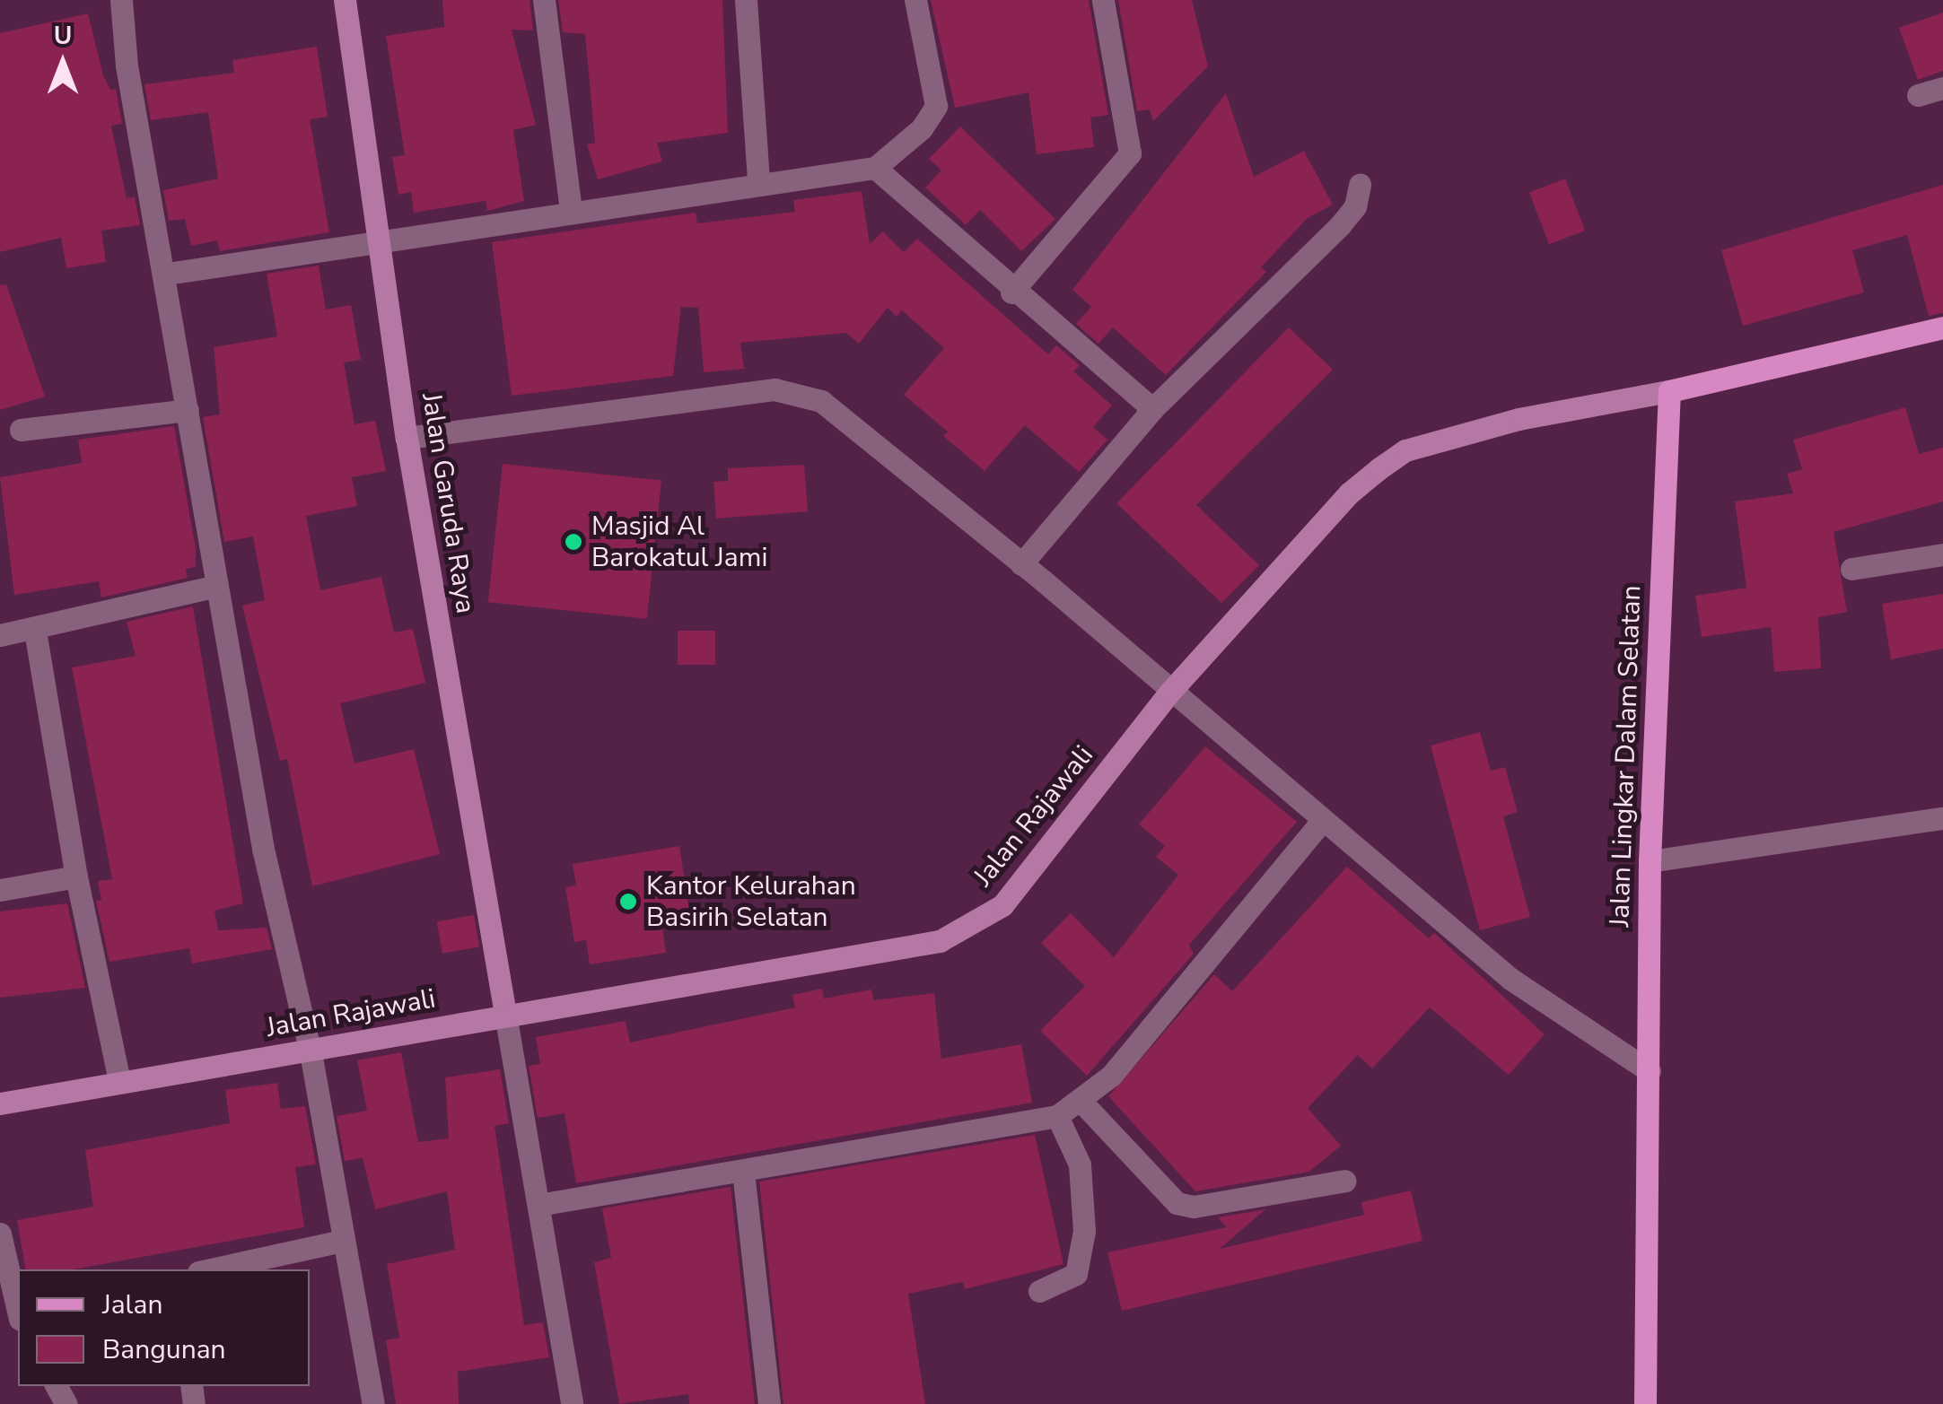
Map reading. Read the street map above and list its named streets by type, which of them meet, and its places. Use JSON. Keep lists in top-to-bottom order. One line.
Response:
{"streets":{"main road":["Jalan Lingkar Dalam Selatan"],"street":["Jalan Garuda Raya","Jalan Rajawali"]},"crossings":[["Jalan Garuda Raya","Jalan Rajawali"],["Jalan Lingkar Dalam Selatan","Jalan Rajawali"]],"places":["Masjid Al Barokatul Jami","Kantor Kelurahan Basirih Selatan"],"legend":["Jalan","Bangunan"],"north":"top"}
